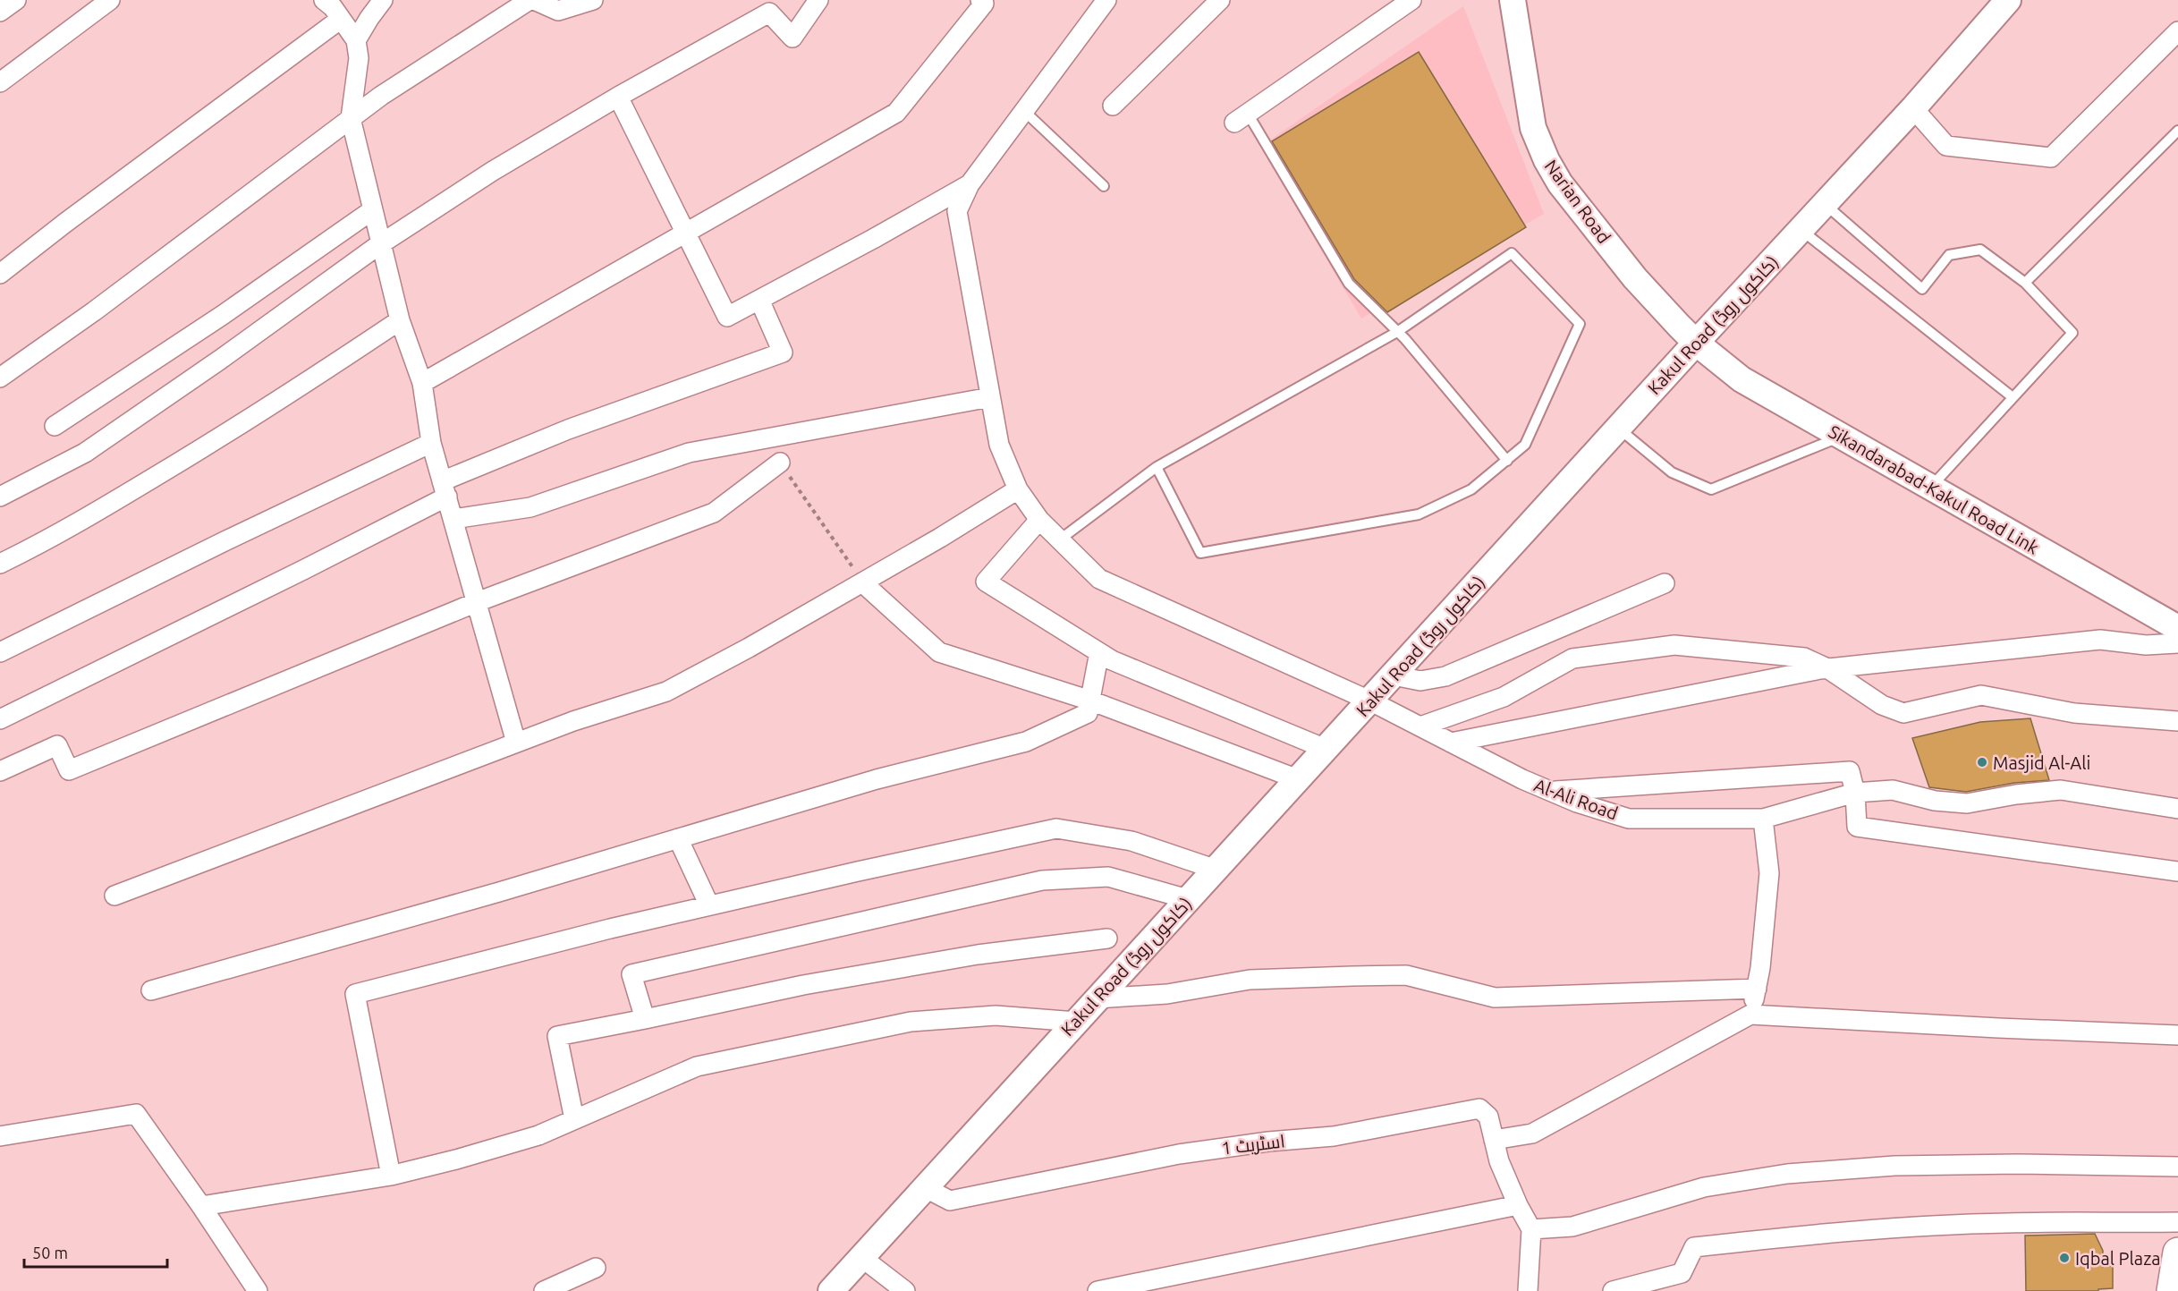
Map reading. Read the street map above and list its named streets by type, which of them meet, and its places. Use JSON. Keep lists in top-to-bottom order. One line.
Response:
{"streets":{"main road":["Narian Road","Kakul Road (کاکول روڈ)","Sikandarabad-Kakul Road Link"],"street":["Al-Ali Road","اسٹریٹ 1"]},"crossings":[["Narian Road","Kakul Road (کاکول روڈ)"],["Narian Road","Sikandarabad-Kakul Road Link"],["Kakul Road (کاکول روڈ)","Sikandarabad-Kakul Road Link"],["Kakul Road (کاکول روڈ)","Al-Ali Road"],["Kakul Road (کاکول روڈ)","اسٹریٹ 1"]],"places":["Masjid Al-Ali","Iqbal Plaza"],"scale_bar":"50 m"}
